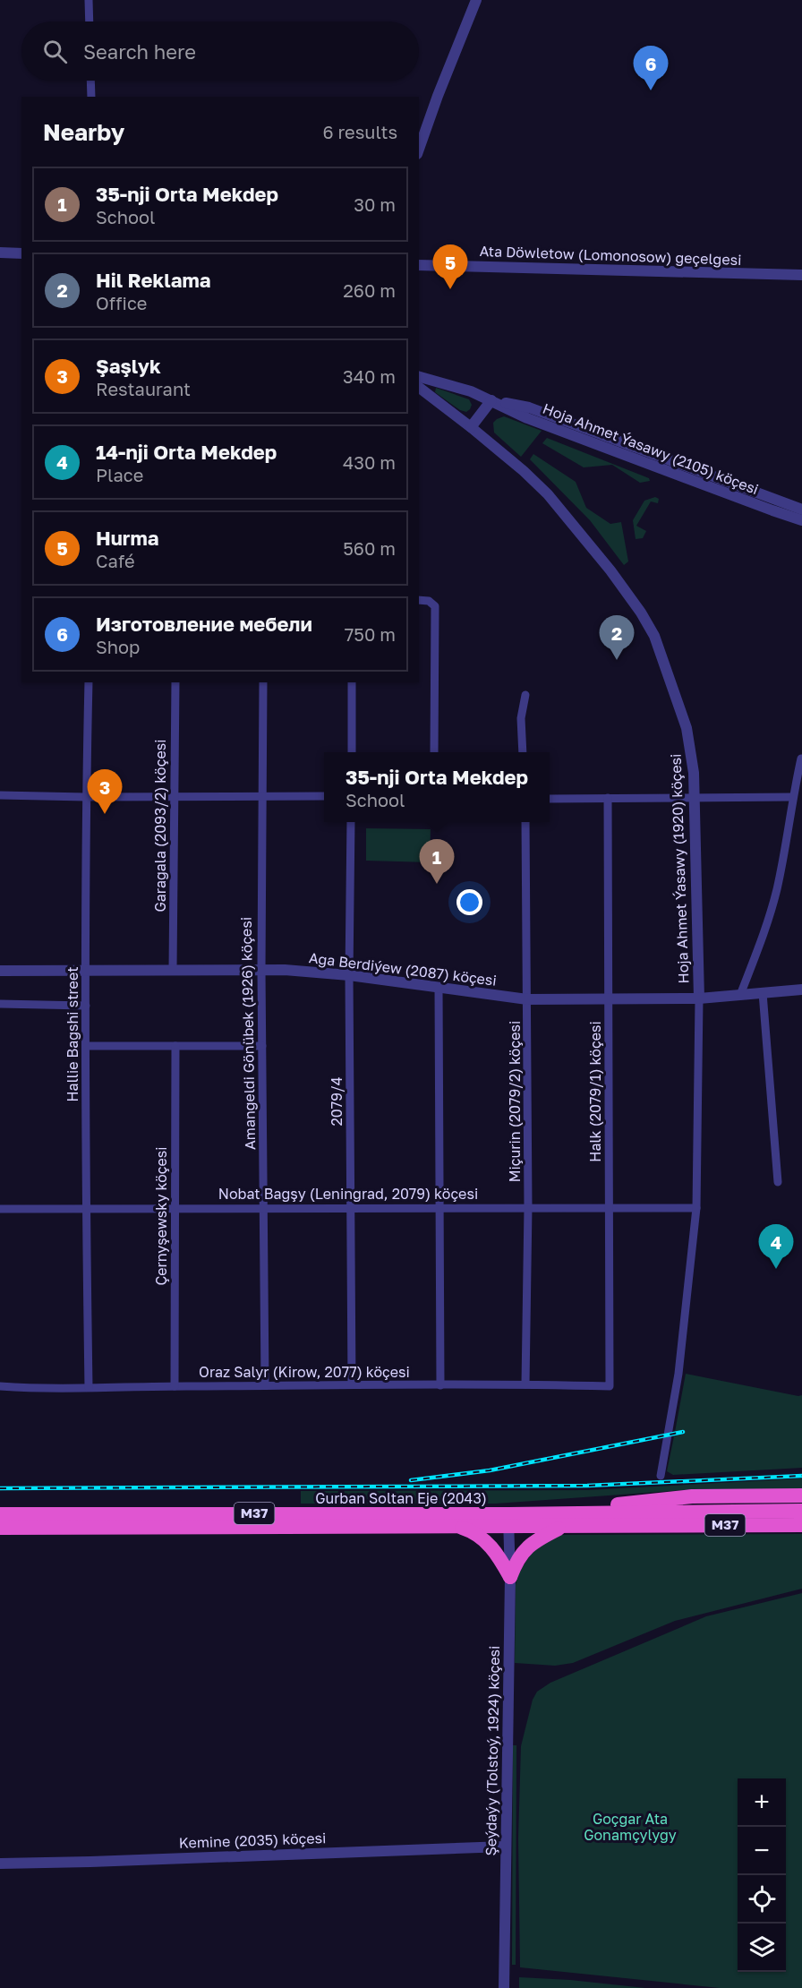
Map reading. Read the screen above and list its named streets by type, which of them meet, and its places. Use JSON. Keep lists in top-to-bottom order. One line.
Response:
{"streets":{"highway":["Gurban Soltan Eje (2043)","M37"],"street":["Ata Döwletow (Lomonosow) geçelgesi","Hoja Ahmet Ýasawy (2105) köçesi","Garagala (2093/2) köçesi","Hoja Ahmet Ýasawy (1920) köçesi","Aga Berdiýew (2087) köçesi","Amangeldi Gönübek (1926) köçesi","Hallie Bagshi street","Halk (2079/1) köçesi","2079/4","Miçurin (2079/2) köçesi","Nobat Bagşy (Leningrad, 2079) köçesi","Çernyşewsky köçesi","Oraz Salyr (Kirow, 2077) köçesi","Şeýdaýy (Tolstoý, 1924) köçesi","Kemine (2035) köçesi"]},"crossings":[["Garagala (2093/2) köçesi","Aga Berdiýew (2087) köçesi"],["Hoja Ahmet Ýasawy (1920) köçesi","Aga Berdiýew (2087) köçesi"],["Aga Berdiýew (2087) köçesi","Amangeldi Gönübek (1926) köçesi"],["Aga Berdiýew (2087) köçesi","Hallie Bagshi street"],["Aga Berdiýew (2087) köçesi","Halk (2079/1) köçesi"],["Aga Berdiýew (2087) köçesi","2079/4"],["Aga Berdiýew (2087) köçesi","Miçurin (2079/2) köçesi"],["Amangeldi Gönübek (1926) köçesi","Nobat Bagşy (Leningrad, 2079) köçesi"],["Amangeldi Gönübek (1926) köçesi","Oraz Salyr (Kirow, 2077) köçesi"],["Hallie Bagshi street","Nobat Bagşy (Leningrad, 2079) köçesi"],["Hallie Bagshi street","Oraz Salyr (Kirow, 2077) köçesi"],["Halk (2079/1) köçesi","Nobat Bagşy (Leningrad, 2079) köçesi"],["Halk (2079/1) köçesi","Oraz Salyr (Kirow, 2077) köçesi"],["2079/4","Nobat Bagşy (Leningrad, 2079) köçesi"],["2079/4","Oraz Salyr (Kirow, 2077) köçesi"],["Miçurin (2079/2) köçesi","Nobat Bagşy (Leningrad, 2079) köçesi"],["Miçurin (2079/2) köçesi","Oraz Salyr (Kirow, 2077) köçesi"],["Nobat Bagşy (Leningrad, 2079) köçesi","Çernyşewsky köçesi"],["Çernyşewsky köçesi","Oraz Salyr (Kirow, 2077) köçesi"],["Gurban Soltan Eje (2043)","Şeýdaýy (Tolstoý, 1924) köçesi"],["Şeýdaýy (Tolstoý, 1924) köçesi","Kemine (2035) köçesi"]],"parks":["Goçgar Ata Gonamçylygy"],"page":{"search":"Search here","pins":["6","5","2","3","1","4"],"heading":["Nearby","6 results"],"list":[{"mark":"1","name":"35-nji Orta Mekdep","note":"School","value":"30 m"},{"mark":"2","name":"Hil Reklama","note":"Office","value":"260 m"},{"mark":"3","name":"Şaşlyk","note":"Restaurant","value":"340 m"},{"mark":"4","name":"14-nji Orta Mekdep","note":"Place","value":"430 m"},{"mark":"5","name":"Hurma","note":"Café","value":"560 m"},{"mark":"6","name":"Изготовление мебели","note":"Shop","value":"750 m"}],"popup":["35-nji Orta Mekdep","School"],"map_buttons":["+","−"]}}
